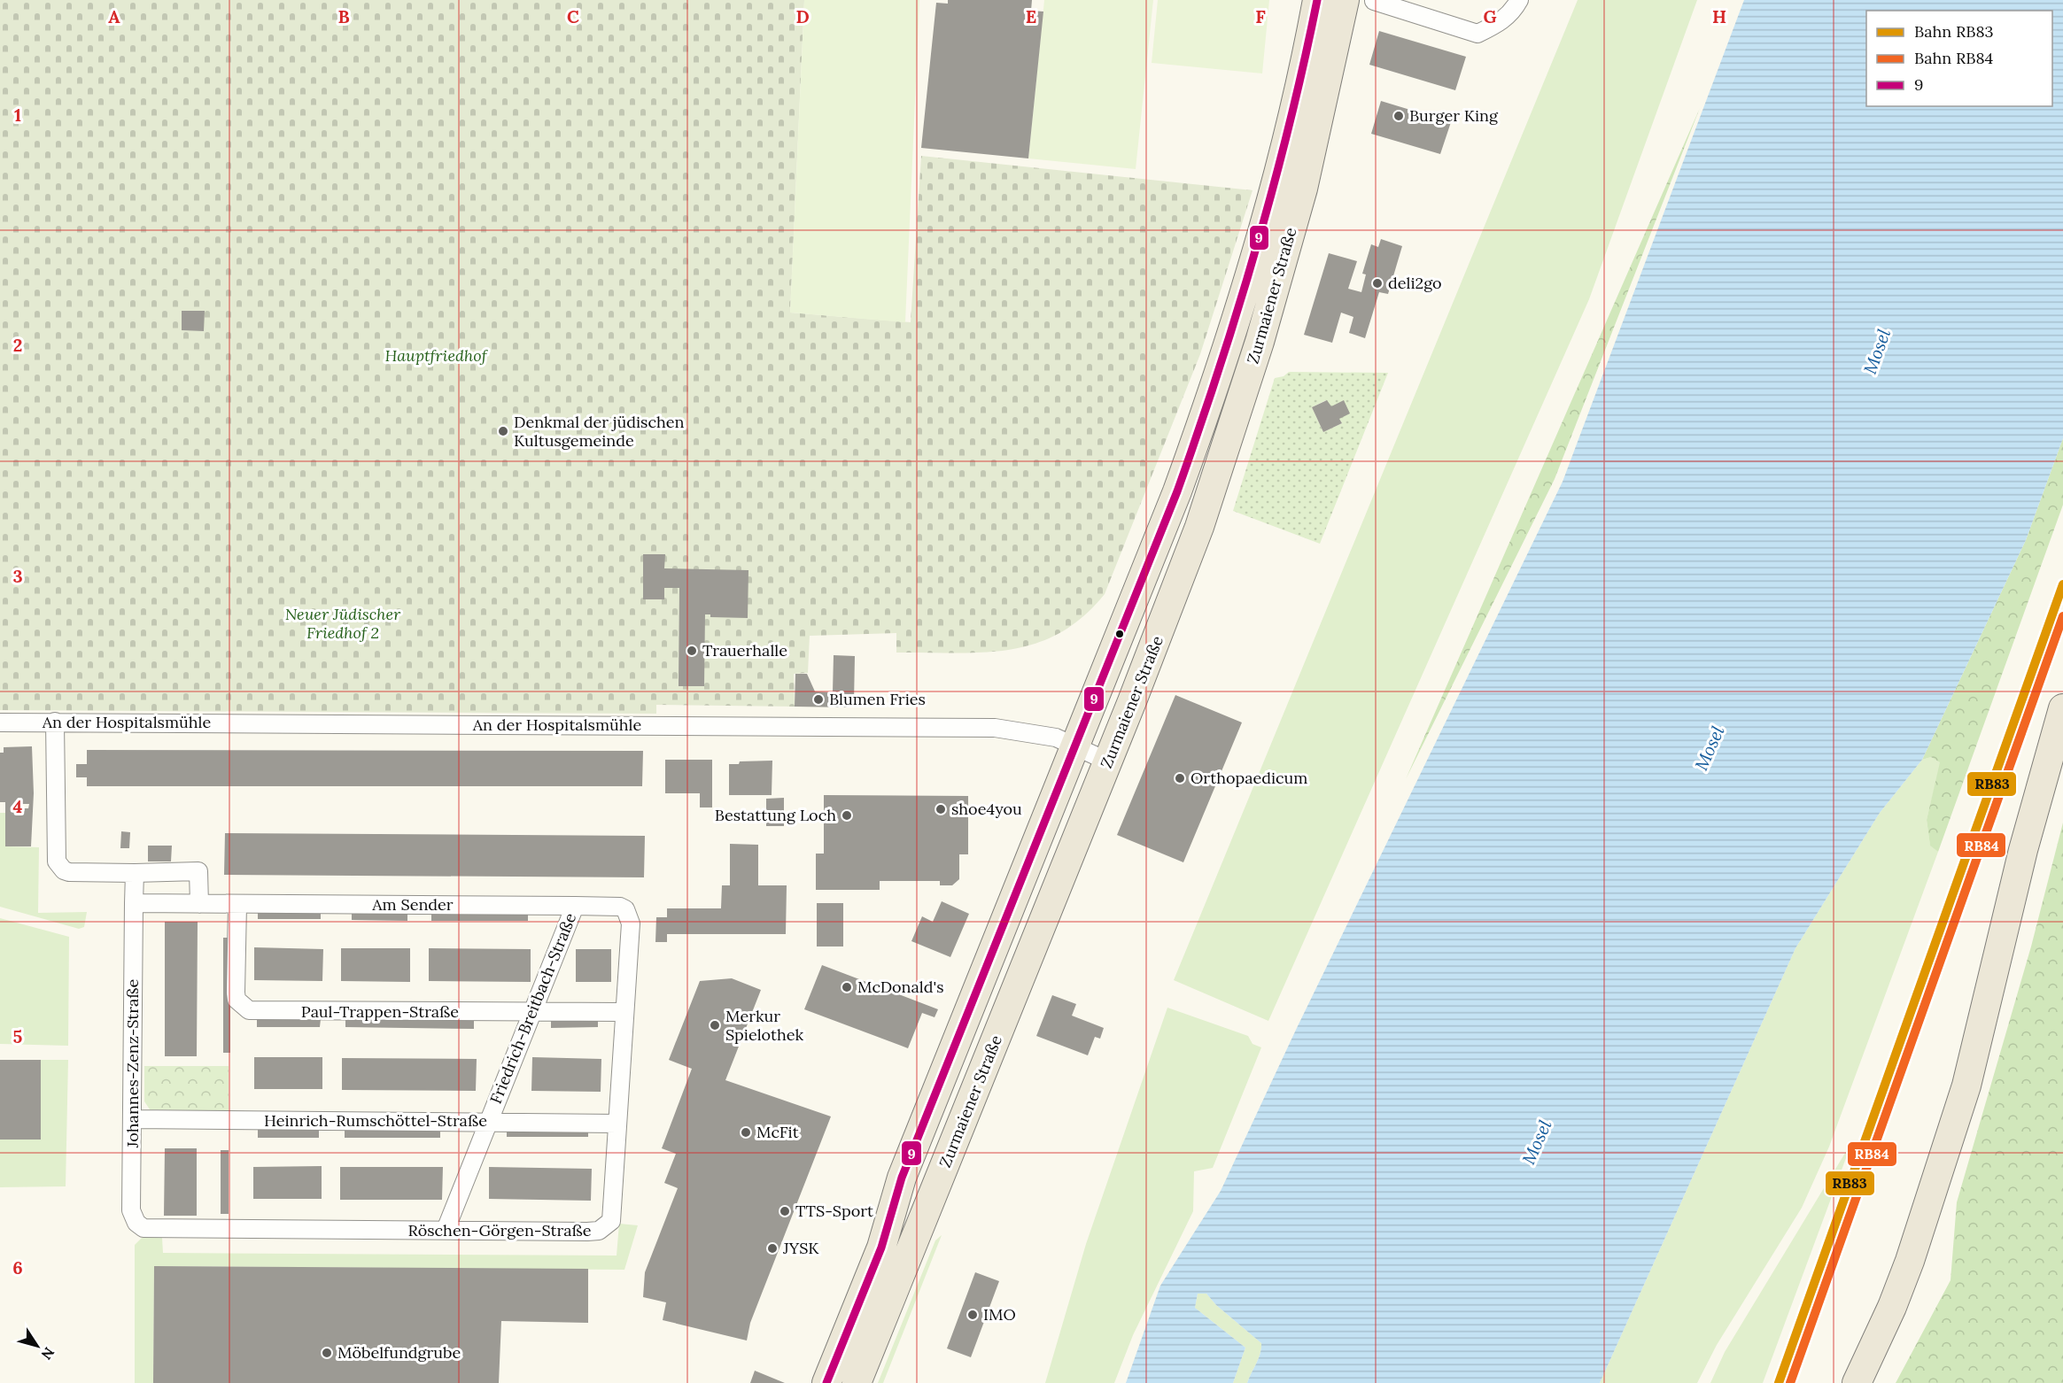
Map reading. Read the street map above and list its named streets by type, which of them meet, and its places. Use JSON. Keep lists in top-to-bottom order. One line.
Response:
{"streets":{"main road":["Zurmaiener Straße"],"street":["An der Hospitalsmühle","Am Sender","Friedrich-Breitbach-Straße","Paul-Trappen-Straße","Johannes-Zenz-Straße","Heinrich-Rumschöttel-Straße","Röschen-Görgen-Straße"]},"crossings":[["Zurmaiener Straße","An der Hospitalsmühle"],["Am Sender","Friedrich-Breitbach-Straße"],["Am Sender","Paul-Trappen-Straße"],["Am Sender","Johannes-Zenz-Straße"],["Am Sender","Röschen-Görgen-Straße"],["Friedrich-Breitbach-Straße","Paul-Trappen-Straße"],["Friedrich-Breitbach-Straße","Heinrich-Rumschöttel-Straße"],["Friedrich-Breitbach-Straße","Röschen-Görgen-Straße"],["Paul-Trappen-Straße","Röschen-Görgen-Straße"],["Johannes-Zenz-Straße","Heinrich-Rumschöttel-Straße"],["Johannes-Zenz-Straße","Röschen-Görgen-Straße"],["Heinrich-Rumschöttel-Straße","Röschen-Görgen-Straße"]],"water":["Mosel"],"parks":["Hauptfriedhof","Neuer Jüdischer Friedhof 2"],"places":["Burger King","deli2go","Denkmal der jüdischen Kultusgemeinde","Trauerhalle","Blumen Fries","Orthopaedicum","shoe4you","Bestattung Loch","McDonald's","Merkur Spielothek","McFit","TTS-Sport","JYSK","IMO","Möbelfundgrube"],"lines":["transit line 9","rail line RB83","rail line RB84"],"legend":["Bahn RB83","Bahn RB84","9"],"north":"bottom right","grid":{"columns":["A","B","C","D","E","F","G","H"],"rows":["1","2","3","4","5","6"]}}
